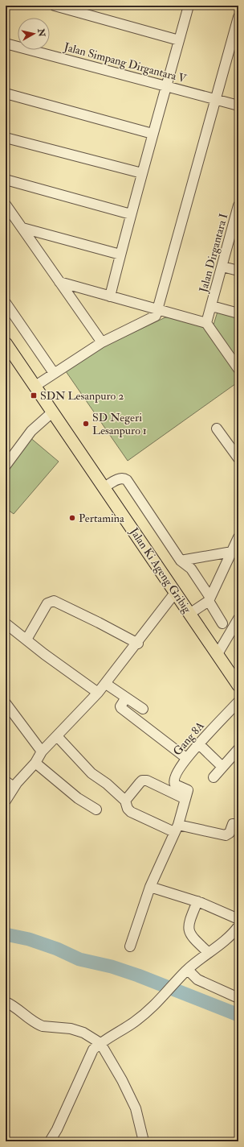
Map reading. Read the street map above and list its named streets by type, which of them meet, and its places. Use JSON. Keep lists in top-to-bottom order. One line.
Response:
{"streets":{"main road":["Jalan Ki Ageng Gribig"],"street":["Jalan Simpang Dirgantara V","Jalan Dirgantara I","Gang 8A"]},"places":{"transit":["SDN Lesanpuro 2"],"other":["SD Negeri Lesanpuro 1","Pertamina"]},"north":"right"}
